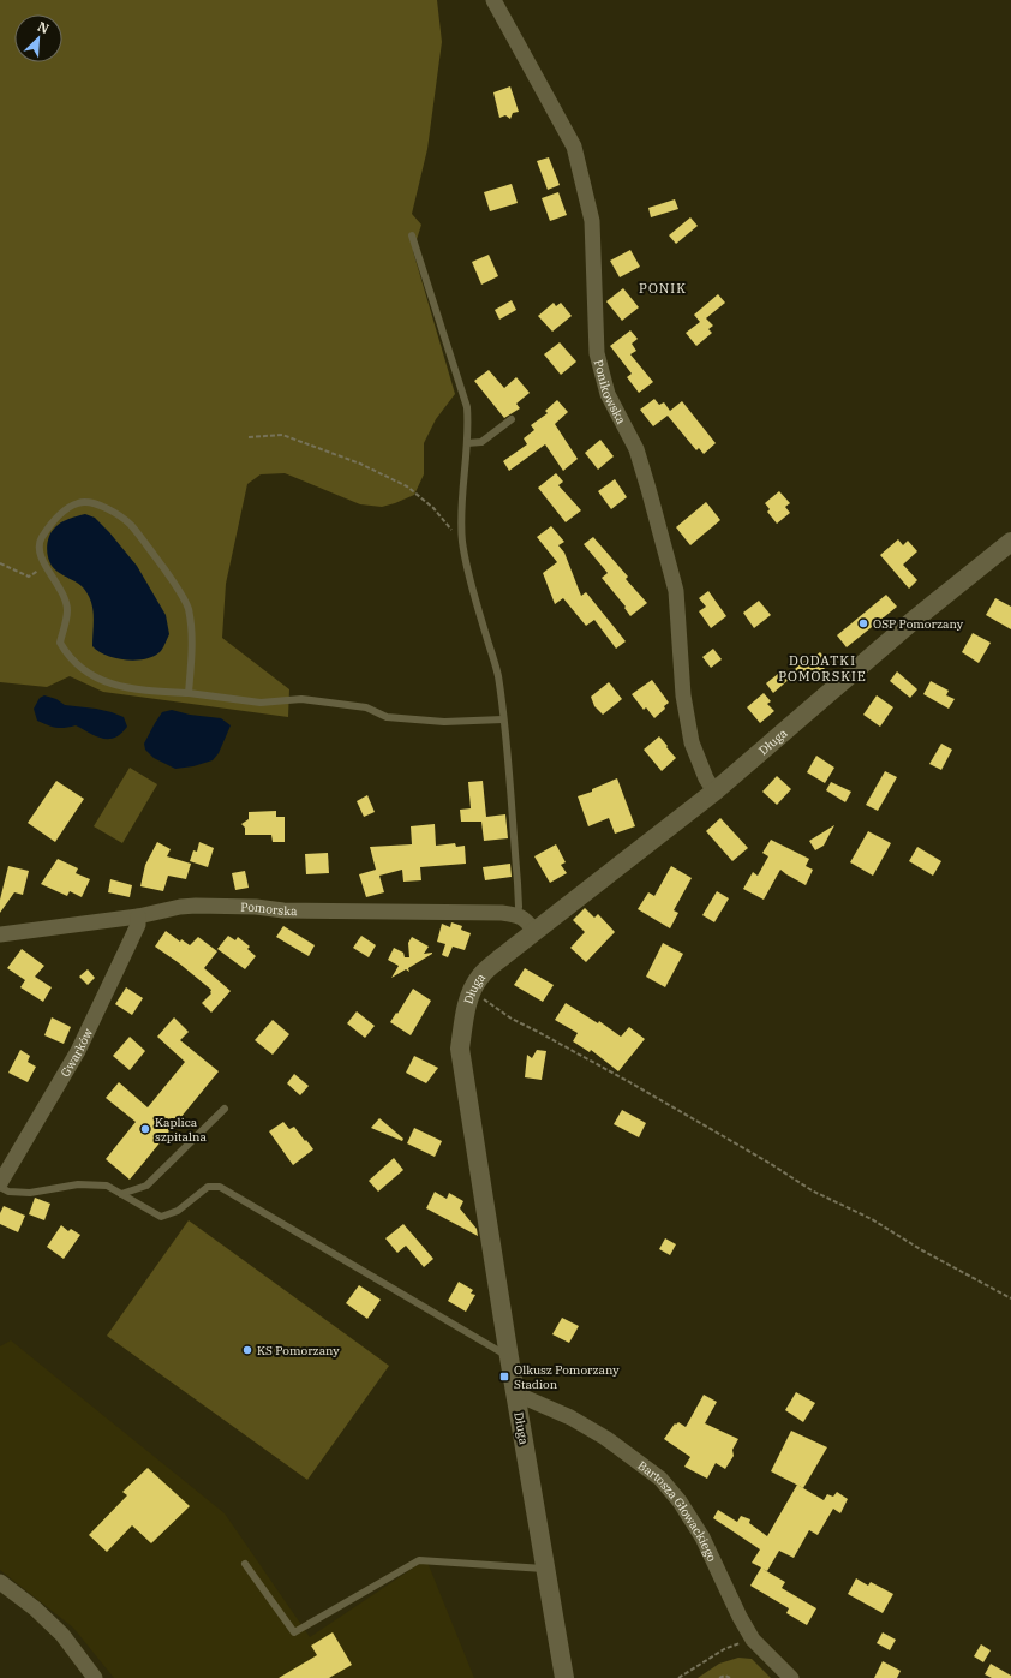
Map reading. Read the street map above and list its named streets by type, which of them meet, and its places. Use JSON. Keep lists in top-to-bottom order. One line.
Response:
{"streets":{"street":["Ponikowska","Długa","Pomorska","Gwarków","Bartosza Głowackiego"]},"crossings":[["Ponikowska","Długa"],["Długa","Bartosza Głowackiego"],["Pomorska","Gwarków"]],"districts":["PONIK","DODATKI POMORSKIE"],"places":{"other":["OSP Pomorzany","Kaplica szpitalna","KS Pomorzany"],"transit":["Olkusz Pomorzany Stadion"]},"north":"top right"}
